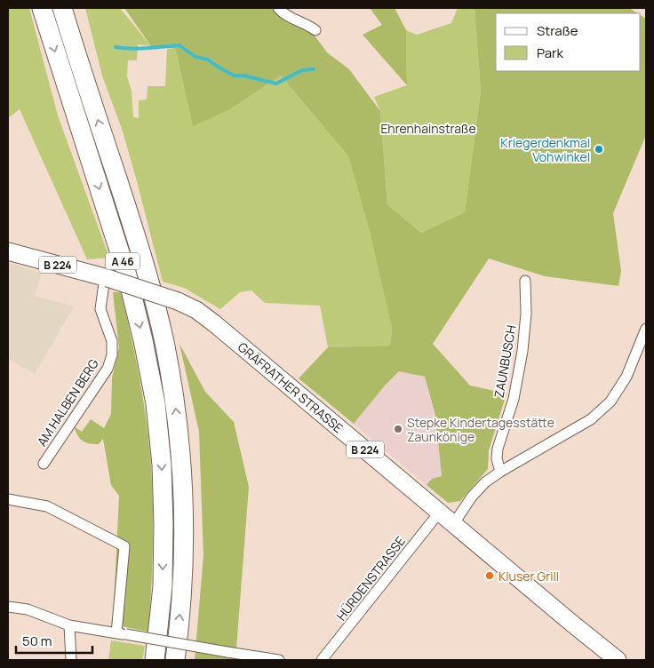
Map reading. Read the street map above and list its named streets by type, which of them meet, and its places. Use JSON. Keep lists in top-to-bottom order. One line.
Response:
{"streets":{"highway":["A 46"],"main road":["B 224","GRÄFRATHER STRASSE"],"street":["ZAUNBUSCH","AM HALBEN BERG","HÜRDENSTRASSE"]},"crossings":[["GRÄFRATHER STRASSE","AM HALBEN BERG"],["GRÄFRATHER STRASSE","HÜRDENSTRASSE"]],"parks":["Ehrenhainstraße"],"places":["Kriegerdenkmal Vohwinkel","Stepke Kindertagesstätte Zaunkönige","Kluser Grill"],"legend":["Straße","Park"],"scale_bar":"50 m"}
